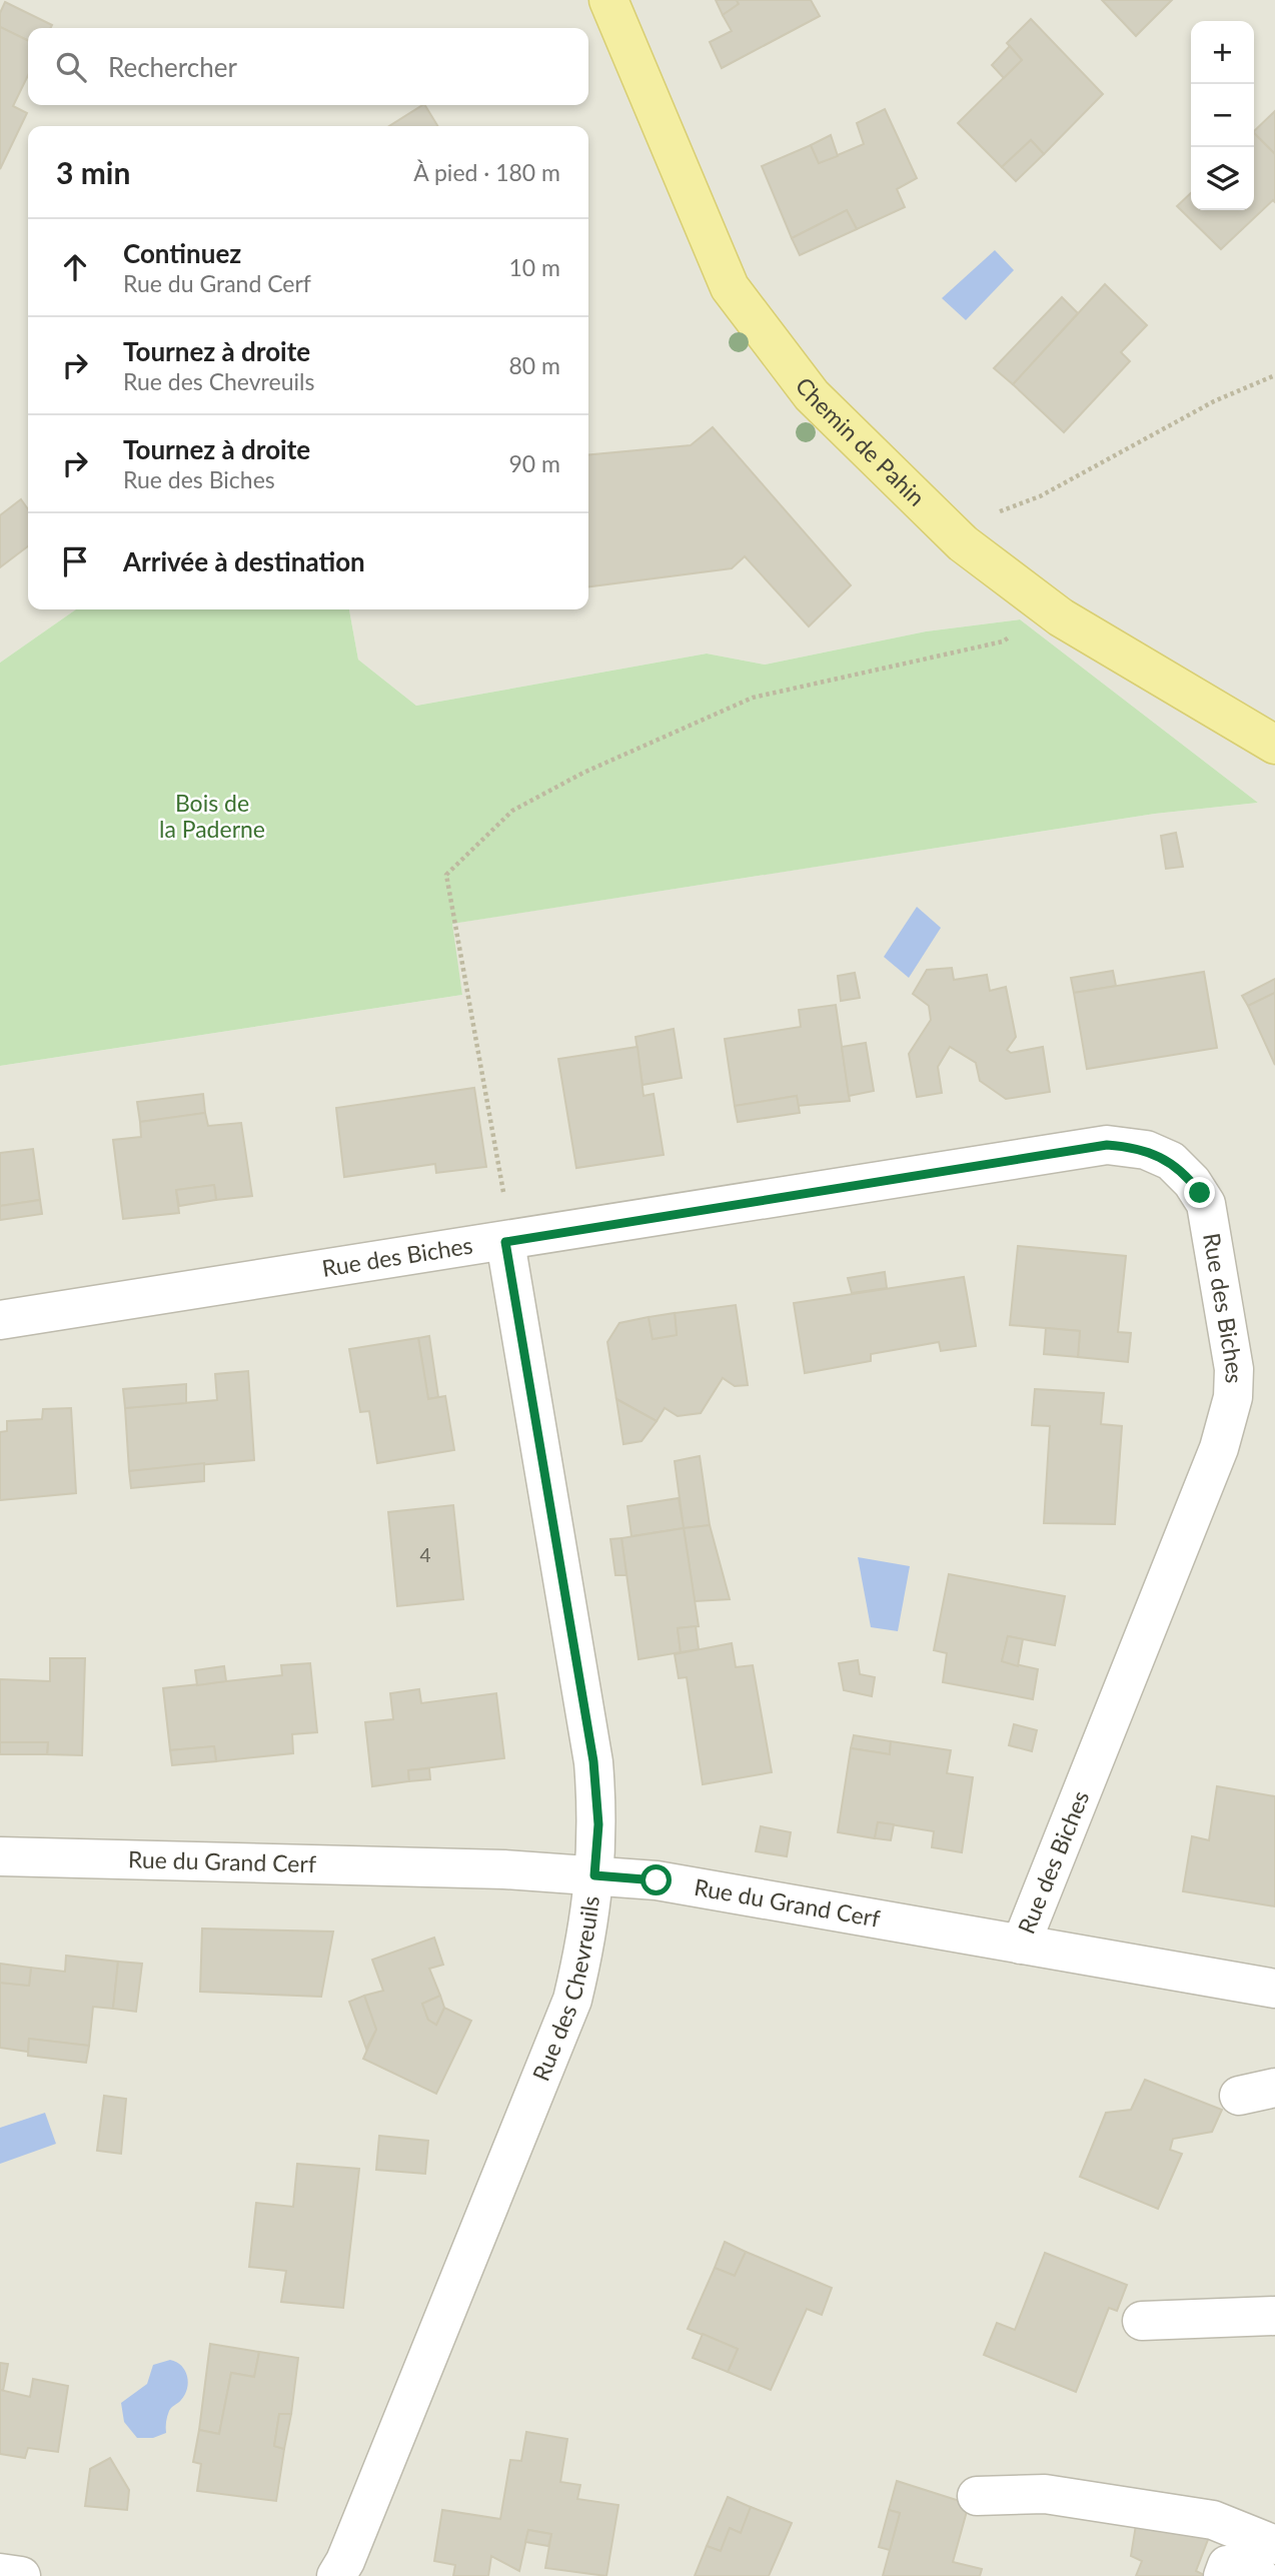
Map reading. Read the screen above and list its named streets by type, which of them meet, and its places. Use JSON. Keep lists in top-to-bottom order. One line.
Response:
{"streets":{"main road":["Chemin de Pahin"],"street":["Rue des Biches","Rue du Grand Cerf","Rue des Chevreuils"]},"crossings":[["Rue des Biches","Rue du Grand Cerf"],["Rue des Biches","Rue des Chevreuils"],["Rue du Grand Cerf","Rue des Chevreuils"]],"parks":["Bois de la Paderne"],"house_numbers":["4"],"page":{"map_buttons":["+","−"],"search":"Rechercher","heading":["3 min","À pied · 180 m"],"list":[["Continuez","Rue du Grand Cerf","10 m"],["Tournez à droite","Rue des Chevreuils","80 m"],["Tournez à droite","Rue des Biches","90 m"],"Arrivée à destination"]}}
